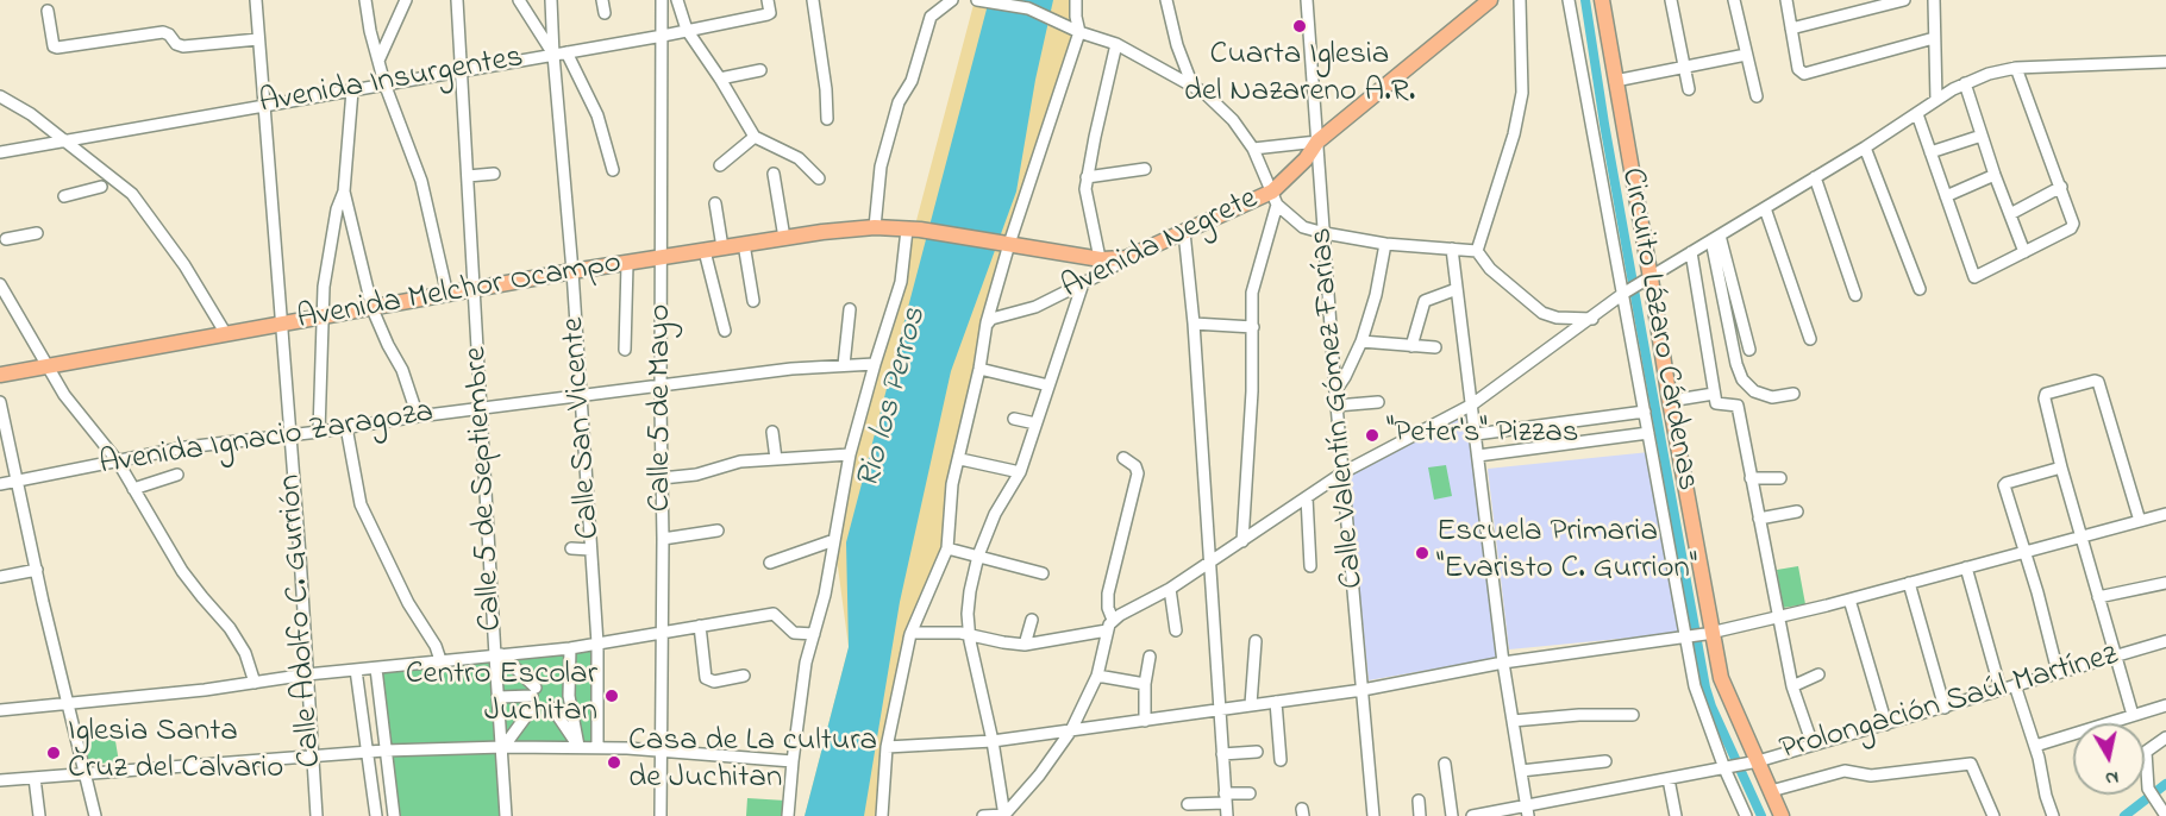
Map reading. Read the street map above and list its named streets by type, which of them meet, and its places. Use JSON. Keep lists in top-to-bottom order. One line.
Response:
{"streets":{"main road":["Avenida Negrete","Avenida Melchor Ocampo","Circuito Lázaro Cárdenas"],"street":["Avenida Insurgentes","Calle 5 de Mayo","Calle Valentín Gómez Farías","Calle San Vicente","Avenida Ignacio Zaragoza","Calle 5 de Septiembre","Calle Adolfo C. Gurrión","Prolongación Saúl Martínez"]},"crossings":[["Avenida Insurgentes","Calle 5 de Mayo"],["Avenida Insurgentes","Calle San Vicente"],["Avenida Insurgentes","Calle 5 de Septiembre"],["Avenida Insurgentes","Calle Adolfo C. Gurrión"],["Avenida Negrete","Avenida Melchor Ocampo"],["Avenida Negrete","Calle Valentín Gómez Farías"],["Avenida Melchor Ocampo","Calle 5 de Mayo"],["Avenida Melchor Ocampo","Calle San Vicente"],["Avenida Melchor Ocampo","Calle 5 de Septiembre"],["Avenida Melchor Ocampo","Calle Adolfo C. Gurrión"],["Circuito Lázaro Cárdenas","Prolongación Saúl Martínez"],["Calle 5 de Mayo","Avenida Ignacio Zaragoza"],["Calle San Vicente","Avenida Ignacio Zaragoza"],["Avenida Ignacio Zaragoza","Calle 5 de Septiembre"],["Avenida Ignacio Zaragoza","Calle Adolfo C. Gurrión"]],"water":["Rio los Perros"],"places":["Cuarta Iglesia del Nazareno A.R.","\"Peter's\" Pizzas","Escuela Primaria \"Evaristo C. Gurrion\"","Centro Escolar Juchitan","Iglesia Santa Cruz del Calvario","Casa de La cultura de Juchitan"],"north":"bottom"}
